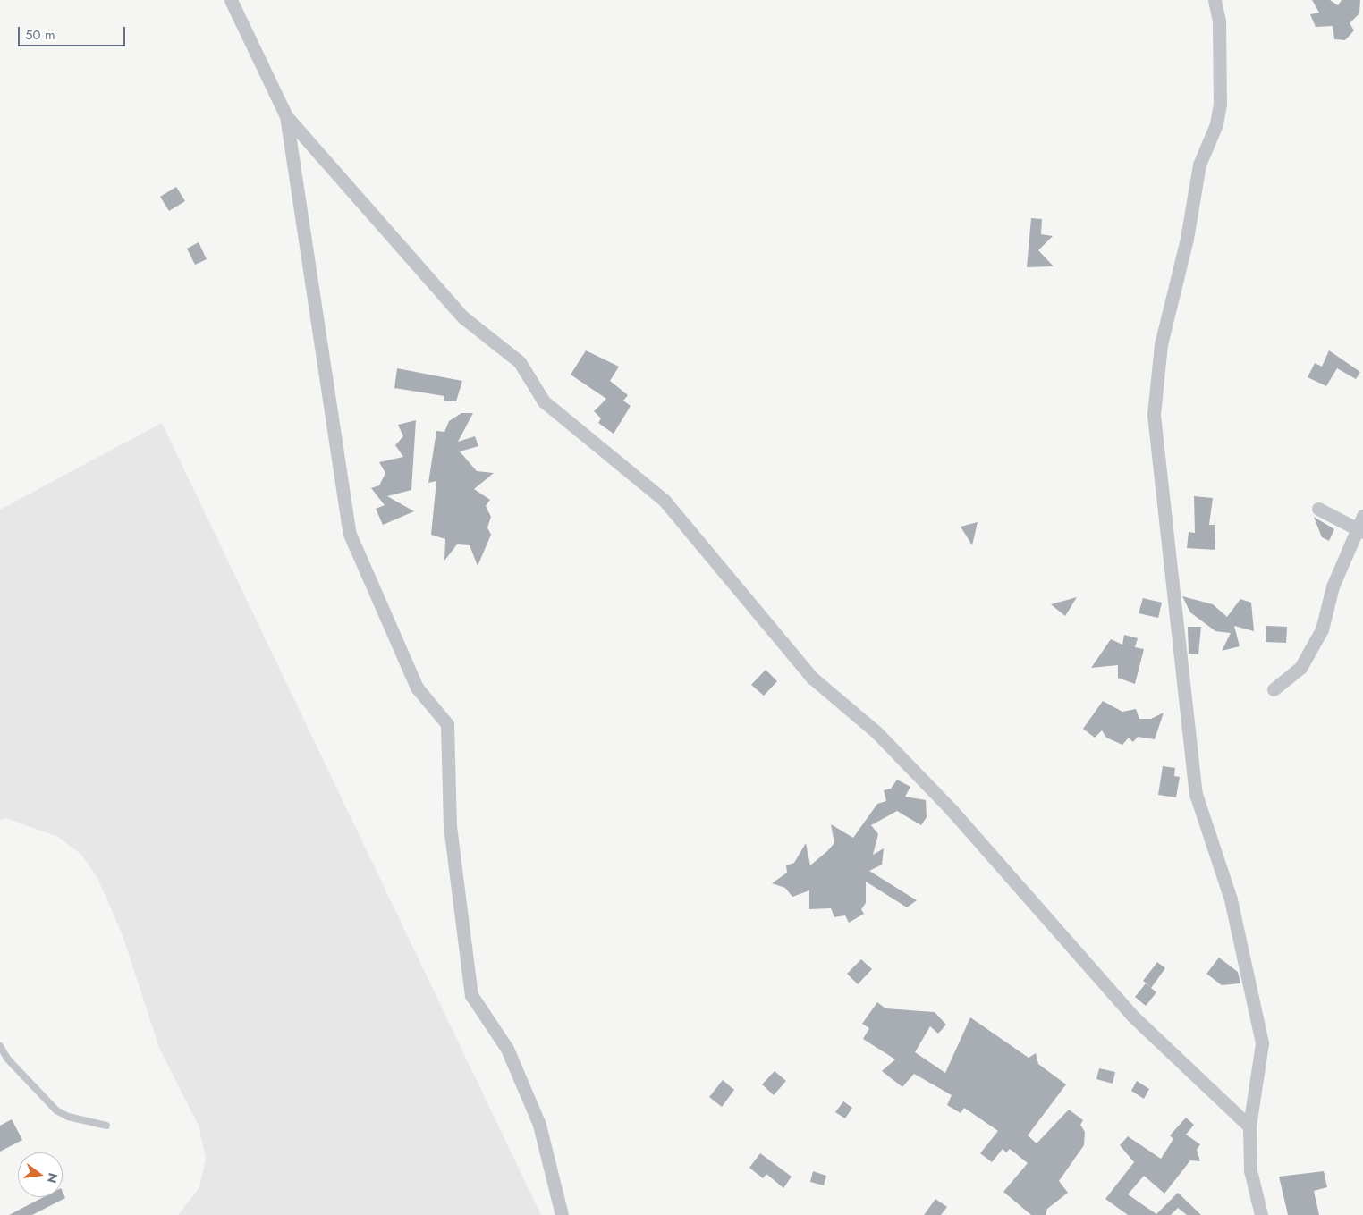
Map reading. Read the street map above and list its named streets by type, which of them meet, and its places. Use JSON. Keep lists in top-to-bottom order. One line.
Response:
{"scale_bar":"50 m","north":"right"}
